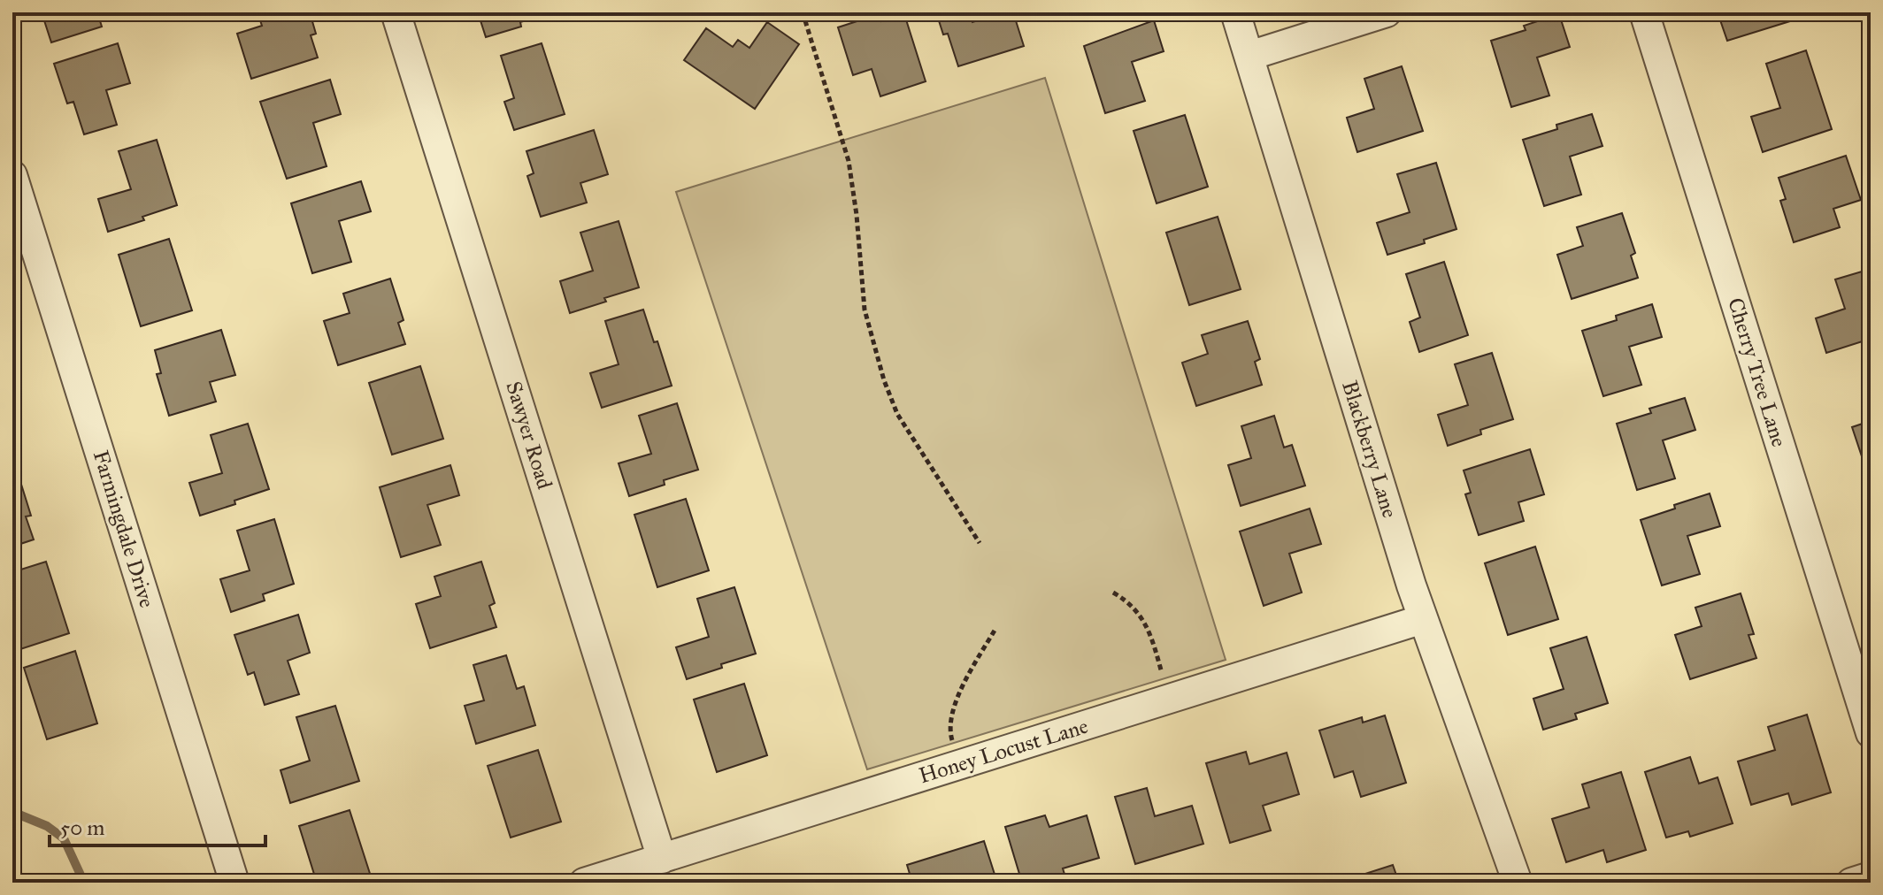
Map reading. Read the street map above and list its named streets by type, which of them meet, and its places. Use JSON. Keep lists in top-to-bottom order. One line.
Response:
{"streets":{"street":["Cherry Tree Lane","Sawyer Road","Blackberry Lane","Farmingdale Drive","Honey Locust Lane"]},"crossings":[["Sawyer Road","Honey Locust Lane"],["Blackberry Lane","Honey Locust Lane"]],"scale_bar":"50 m"}
